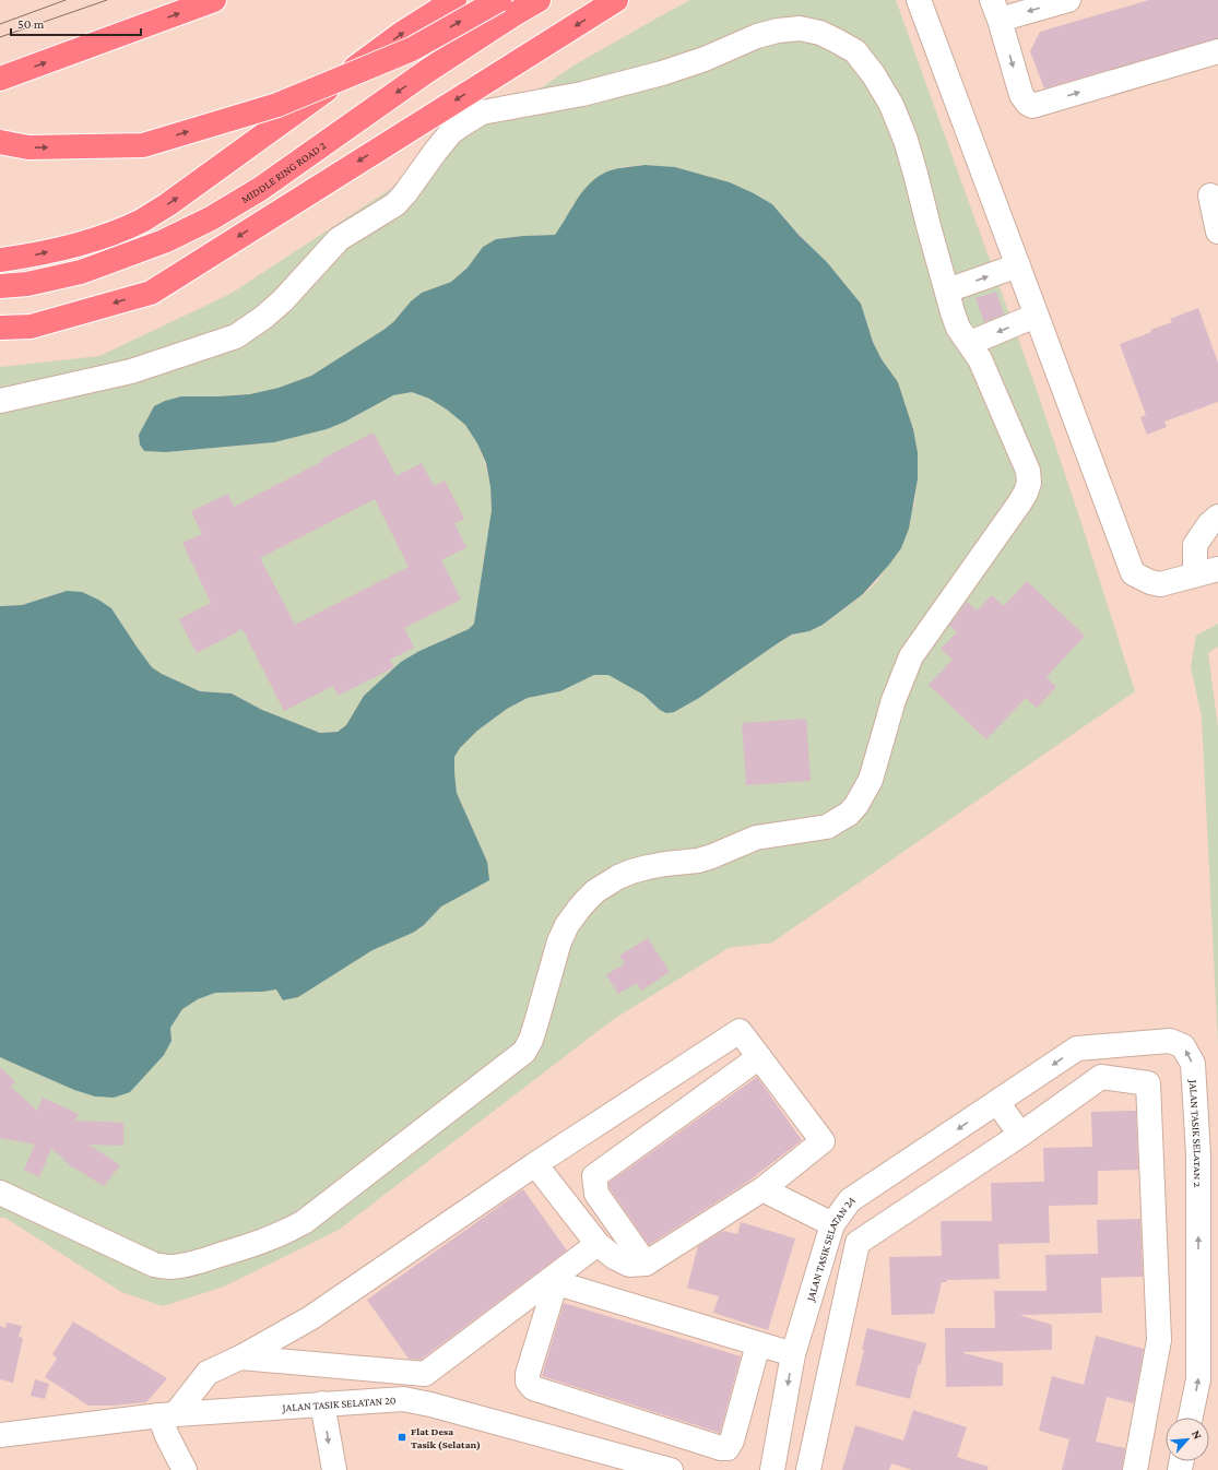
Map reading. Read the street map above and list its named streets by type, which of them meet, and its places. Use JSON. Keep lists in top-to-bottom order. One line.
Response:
{"streets":{"highway":["MIDDLE RING ROAD 2"],"street":["JALAN TASIK SELATAN 2","JALAN TASIK SELATAN 2A","JALAN TASIK SELATAN 20"]},"crossings":[["JALAN TASIK SELATAN 2","JALAN TASIK SELATAN 2A"]],"places":{"transit":["Flat Desa Tasik (Selatan)"]},"scale_bar":"50 m","north":"top right"}
